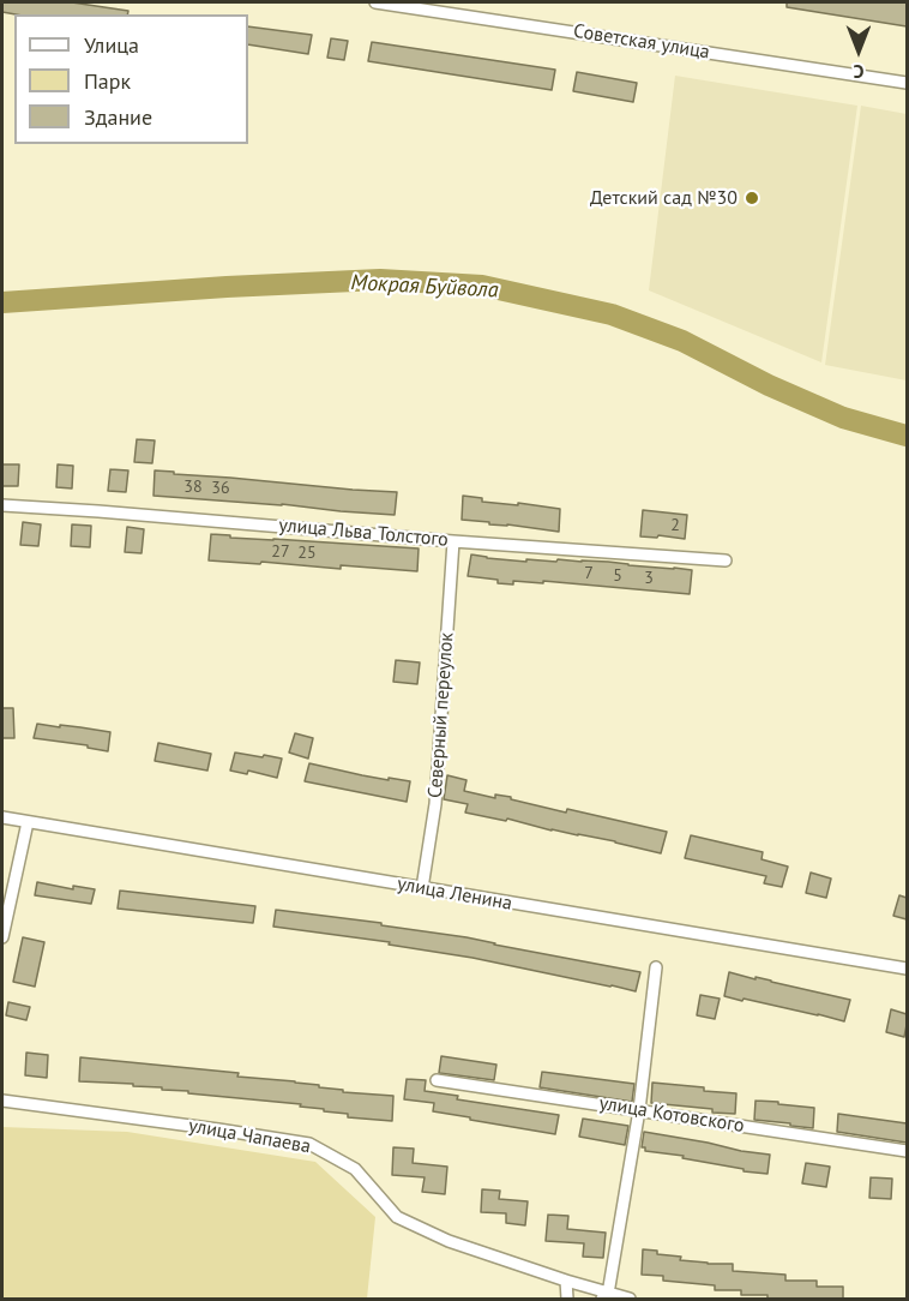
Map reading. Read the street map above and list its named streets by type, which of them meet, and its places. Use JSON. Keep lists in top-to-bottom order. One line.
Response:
{"streets":{"street":["Советская улица","улица Льва Толстого","Северный переулок","улица Ленина","улица Котовского","улица Чапаева"]},"crossings":[["улица Льва Толстого","Северный переулок"],["Северный переулок","улица Ленина"]],"water":["Мокрая Буйвола"],"places":["Детский сад №30"],"house_numbers":["38","36","2","27","25","7","5","3"],"legend":["Улица","Парк","Здание"],"north":"bottom"}
